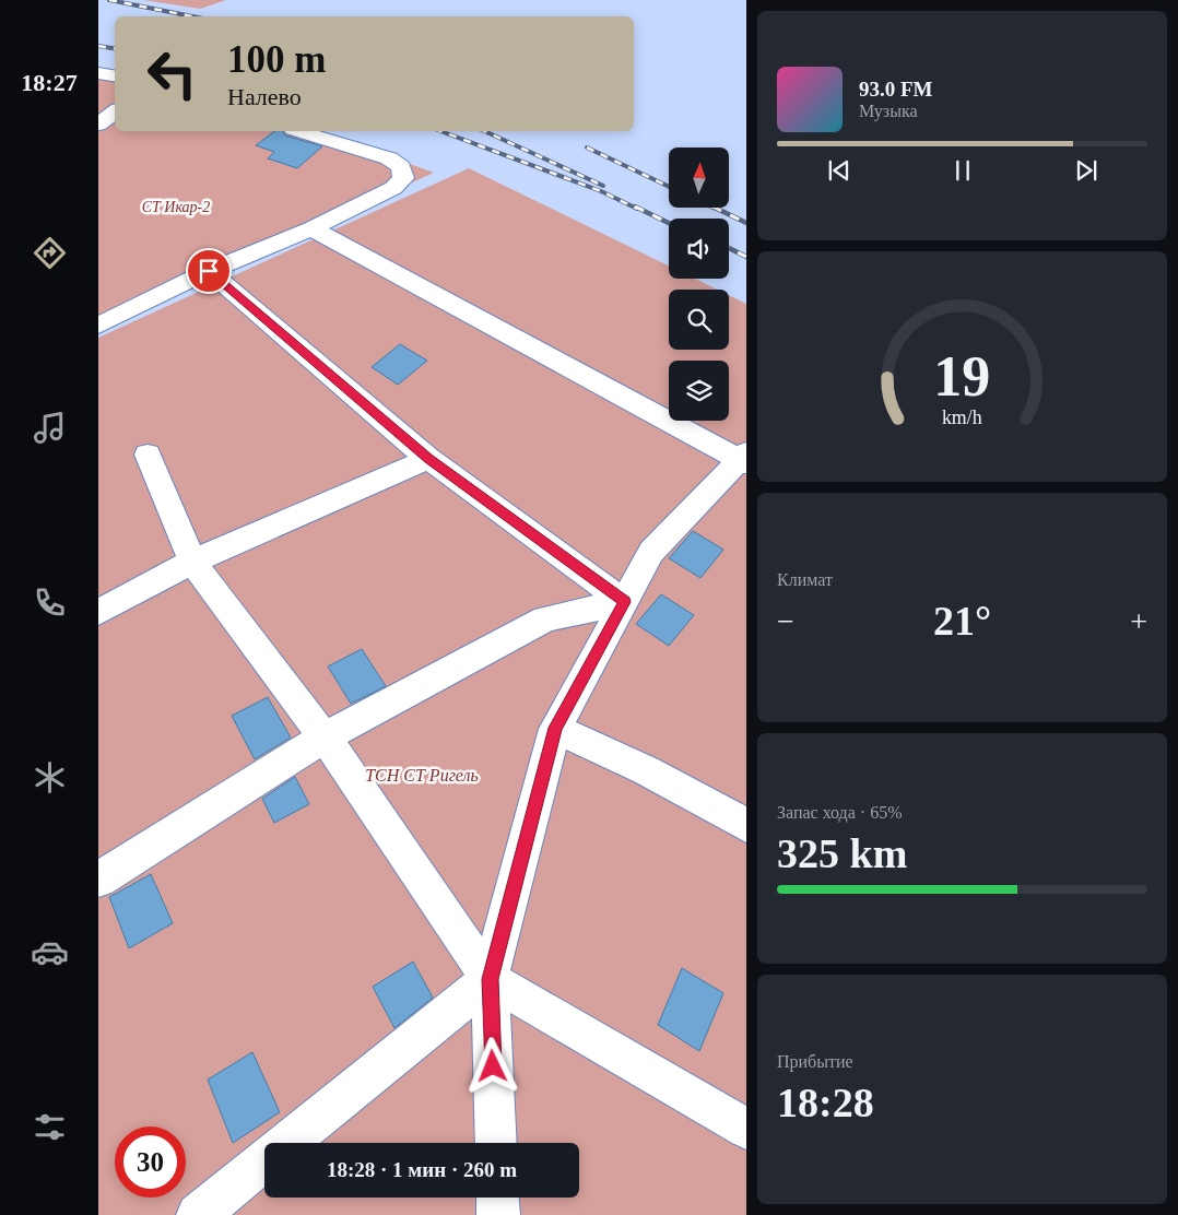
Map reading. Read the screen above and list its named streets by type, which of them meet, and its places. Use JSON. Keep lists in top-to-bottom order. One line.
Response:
{"parks":["СТ Икар-2","ТСН СТ Ригель"],"north":"top","page":{"tabs":"18:27","turn":["100 m","Налево"],"song":["93.0 FM","Музыка"],"tile":["Климат",["Запас хода · 65%","325 km"],["Прибытие","18:28"]],"heat":["−","21°","+"],"limit":"30","trip":"18:28 · 1 мин · 260 m","gauge":["19","km/h"]}}
